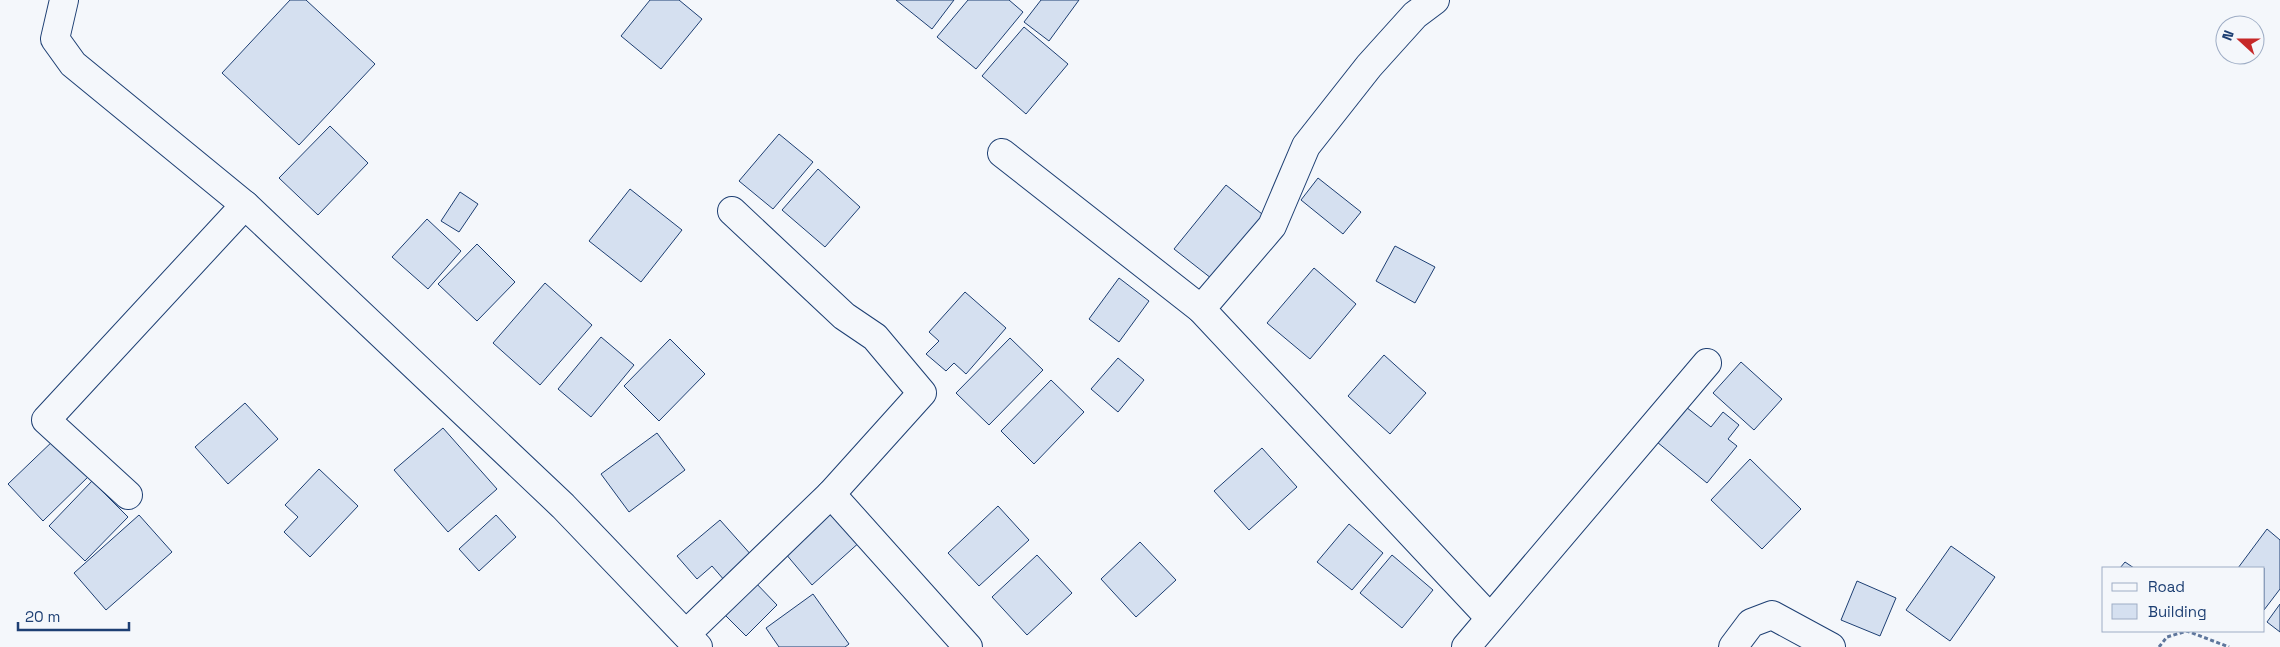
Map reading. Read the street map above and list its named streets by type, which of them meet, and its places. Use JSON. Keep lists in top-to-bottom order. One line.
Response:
{"legend":["Road","Building"],"scale_bar":"20 m","north":"left"}
